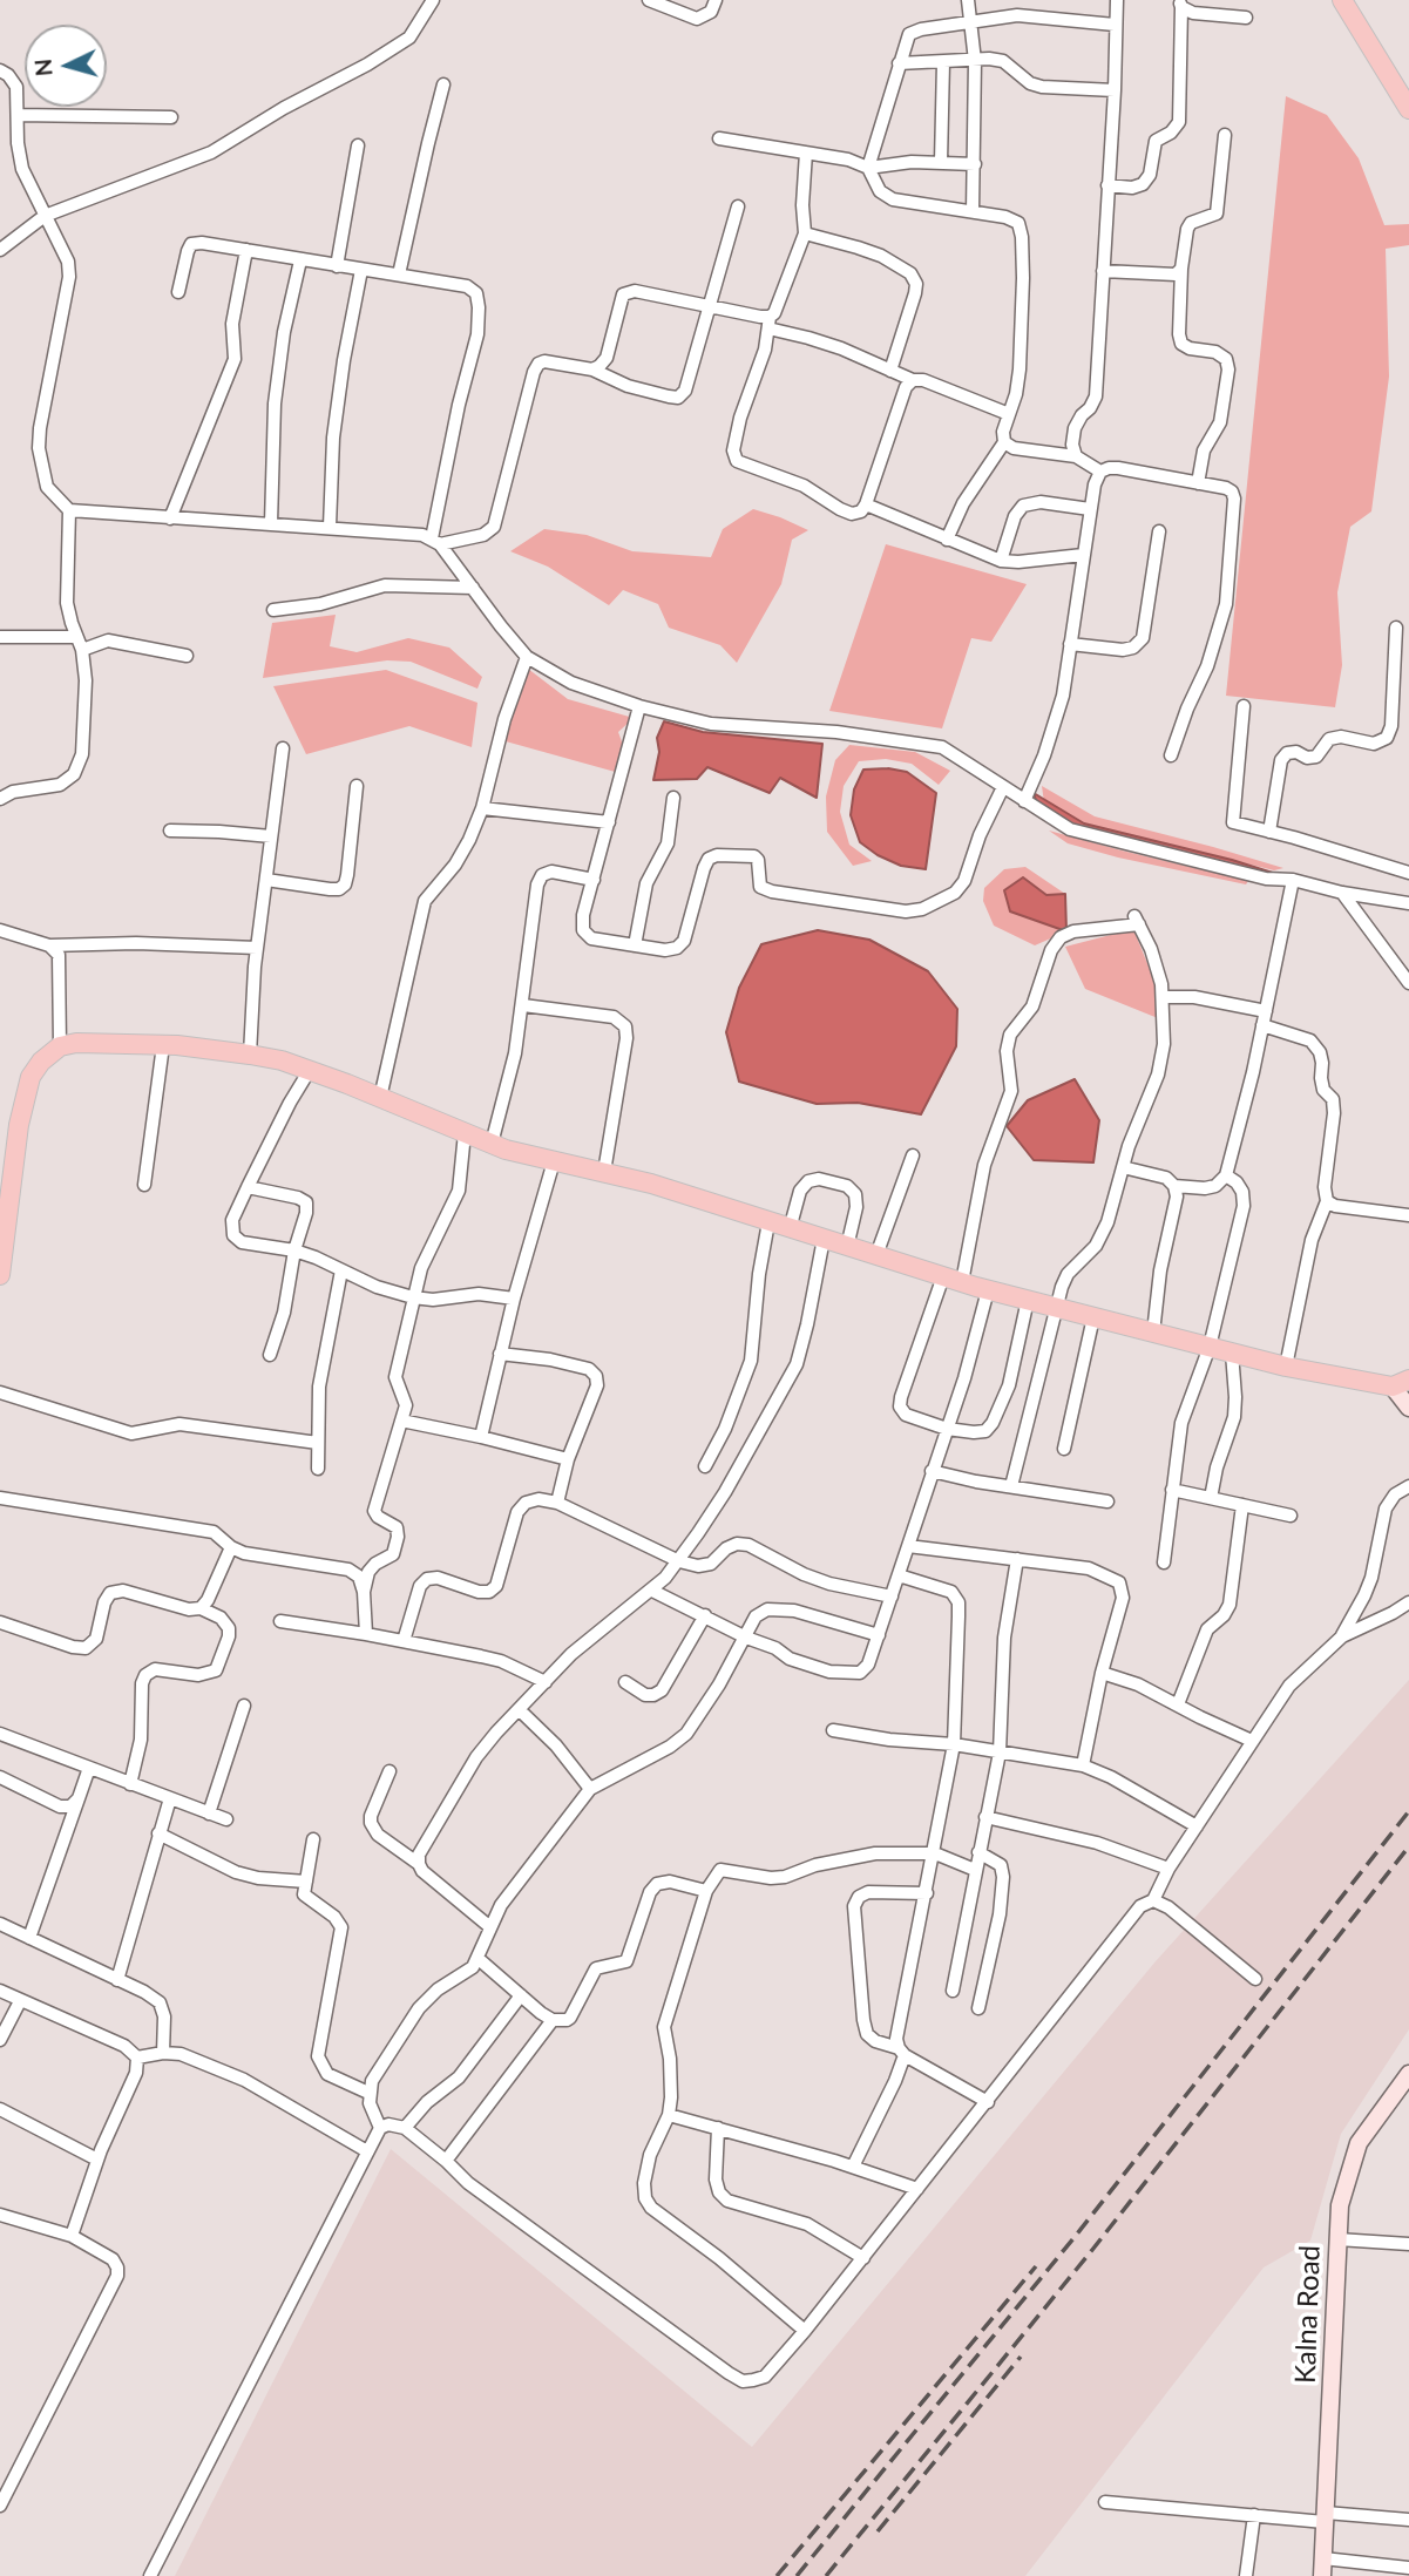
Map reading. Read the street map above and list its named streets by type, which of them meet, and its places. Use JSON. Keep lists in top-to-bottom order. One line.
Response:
{"streets":{"street":["Kalna Road"]},"north":"left"}
